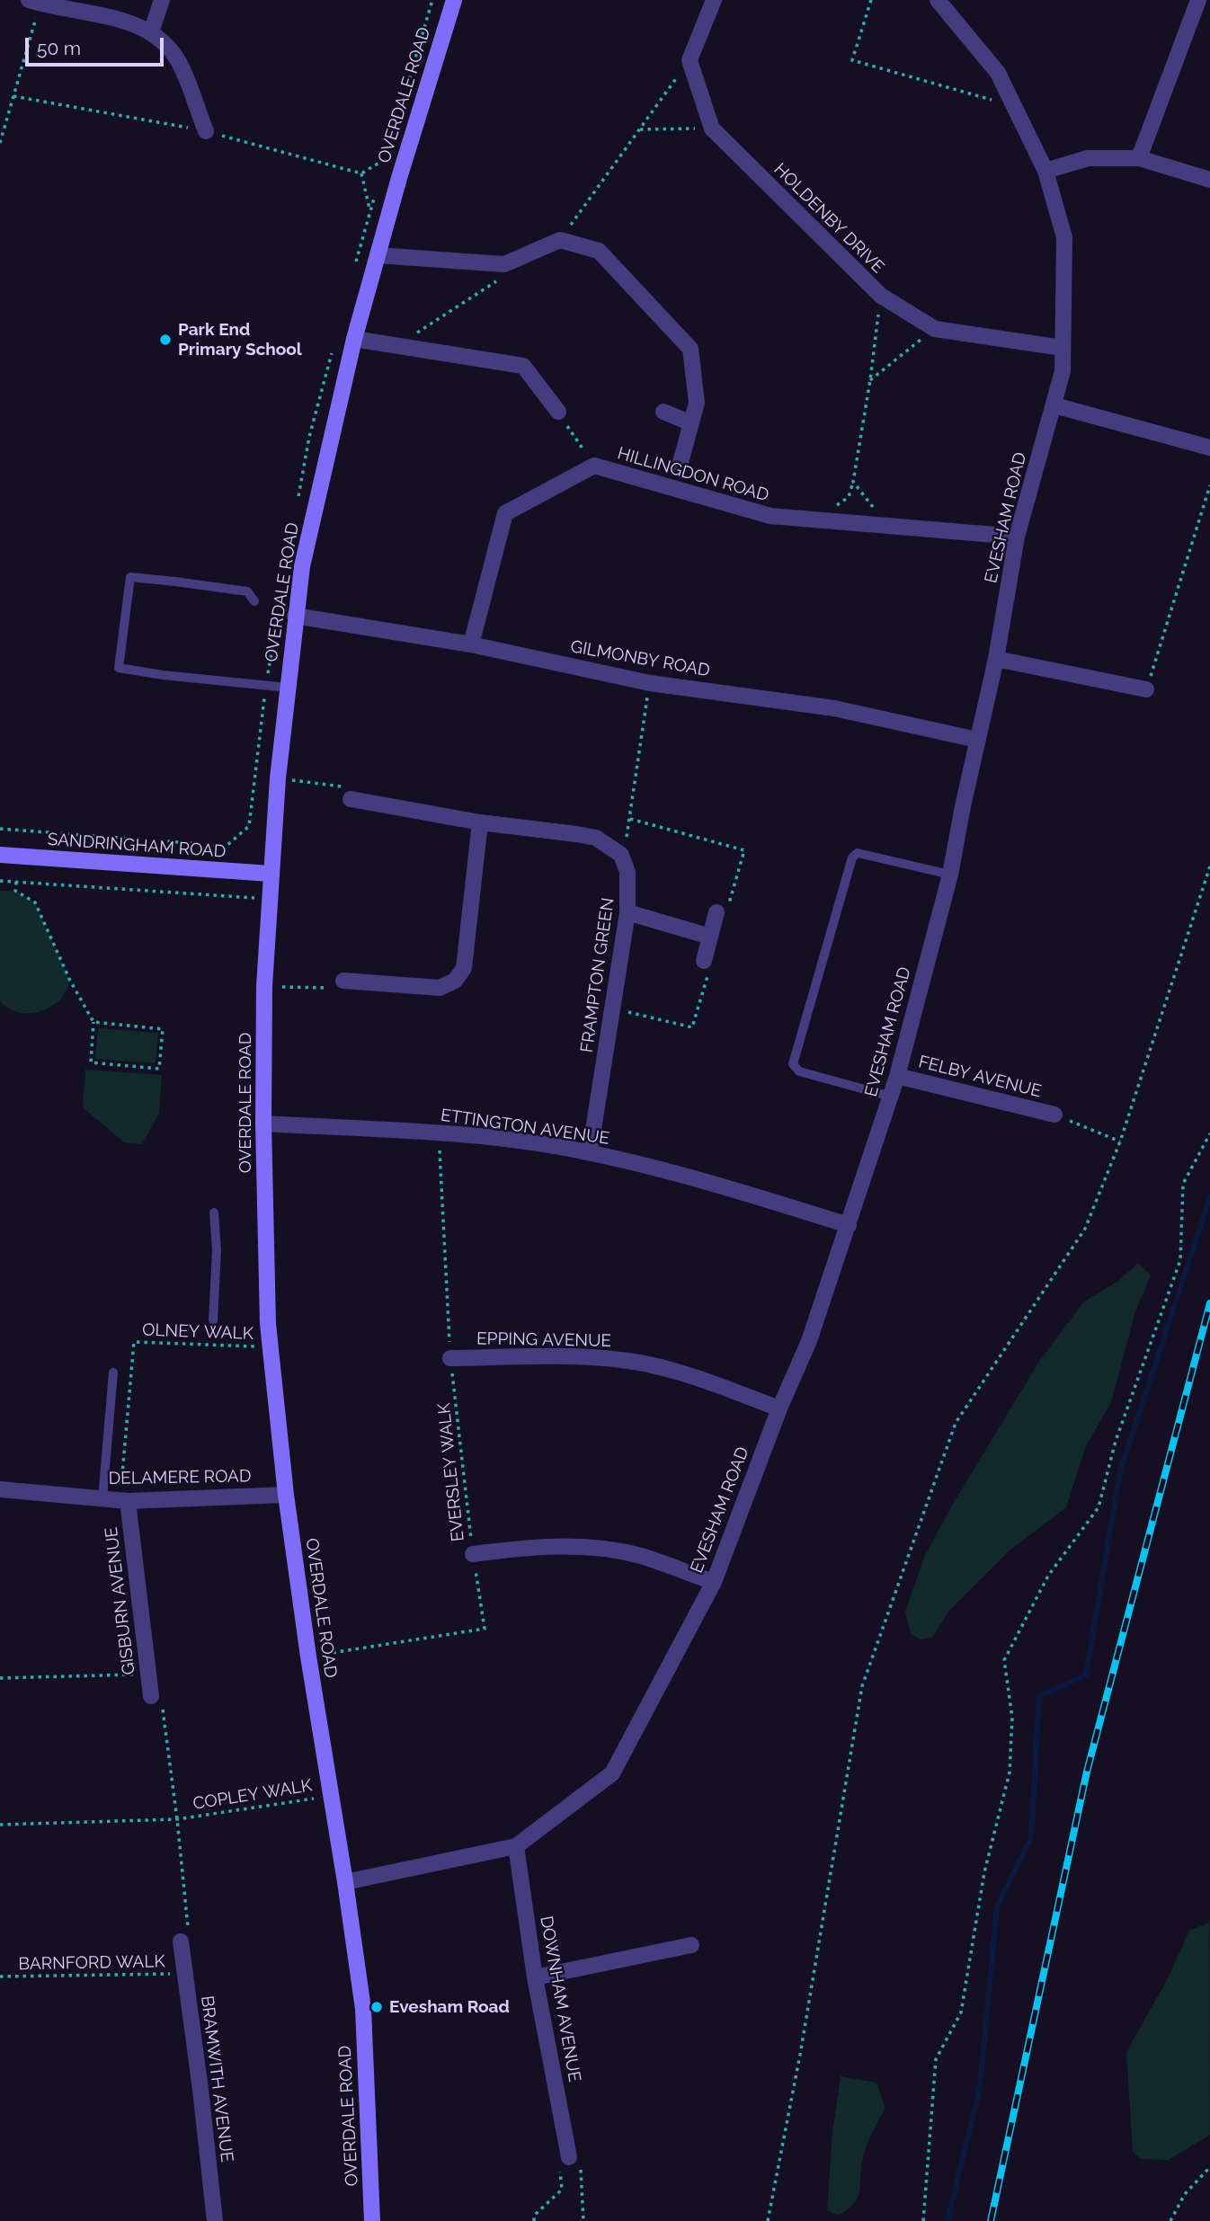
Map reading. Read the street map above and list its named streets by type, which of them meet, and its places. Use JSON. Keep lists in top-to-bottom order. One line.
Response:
{"streets":{"street":["OVERDALE ROAD","HOLDENBY DRIVE","HILLINGDON ROAD","EVESHAM ROAD","GILMONBY ROAD","SANDRINGHAM ROAD","FRAMPTON GREEN","FELBY AVENUE","ETTINGTON AVENUE","EPPING AVENUE","DELAMERE ROAD","GISBURN AVENUE","DOWNHAM AVENUE","BRAMWITH AVENUE"],"path":["OLNEY WALK","EVERSLEY WALK","COPLEY WALK","BARNFORD WALK"]},"crossings":[["OVERDALE ROAD","EVESHAM ROAD"],["OVERDALE ROAD","GILMONBY ROAD"],["OVERDALE ROAD","SANDRINGHAM ROAD"],["OVERDALE ROAD","ETTINGTON AVENUE"],["OVERDALE ROAD","OLNEY WALK"],["OVERDALE ROAD","EVERSLEY WALK"],["OVERDALE ROAD","DELAMERE ROAD"],["OVERDALE ROAD","COPLEY WALK"],["HOLDENBY DRIVE","HILLINGDON ROAD"],["HOLDENBY DRIVE","EVESHAM ROAD"],["HILLINGDON ROAD","EVESHAM ROAD"],["HILLINGDON ROAD","GILMONBY ROAD"],["EVESHAM ROAD","GILMONBY ROAD"],["EVESHAM ROAD","FELBY AVENUE"],["EVESHAM ROAD","ETTINGTON AVENUE"],["EVESHAM ROAD","EPPING AVENUE"],["EVESHAM ROAD","DOWNHAM AVENUE"],["FRAMPTON GREEN","ETTINGTON AVENUE"],["ETTINGTON AVENUE","EVERSLEY WALK"],["OLNEY WALK","DELAMERE ROAD"],["OLNEY WALK","GISBURN AVENUE"],["EPPING AVENUE","EVERSLEY WALK"],["DELAMERE ROAD","GISBURN AVENUE"],["BARNFORD WALK","BRAMWITH AVENUE"]],"places":["Park End Primary School","Evesham Road"],"scale_bar":"50 m"}
